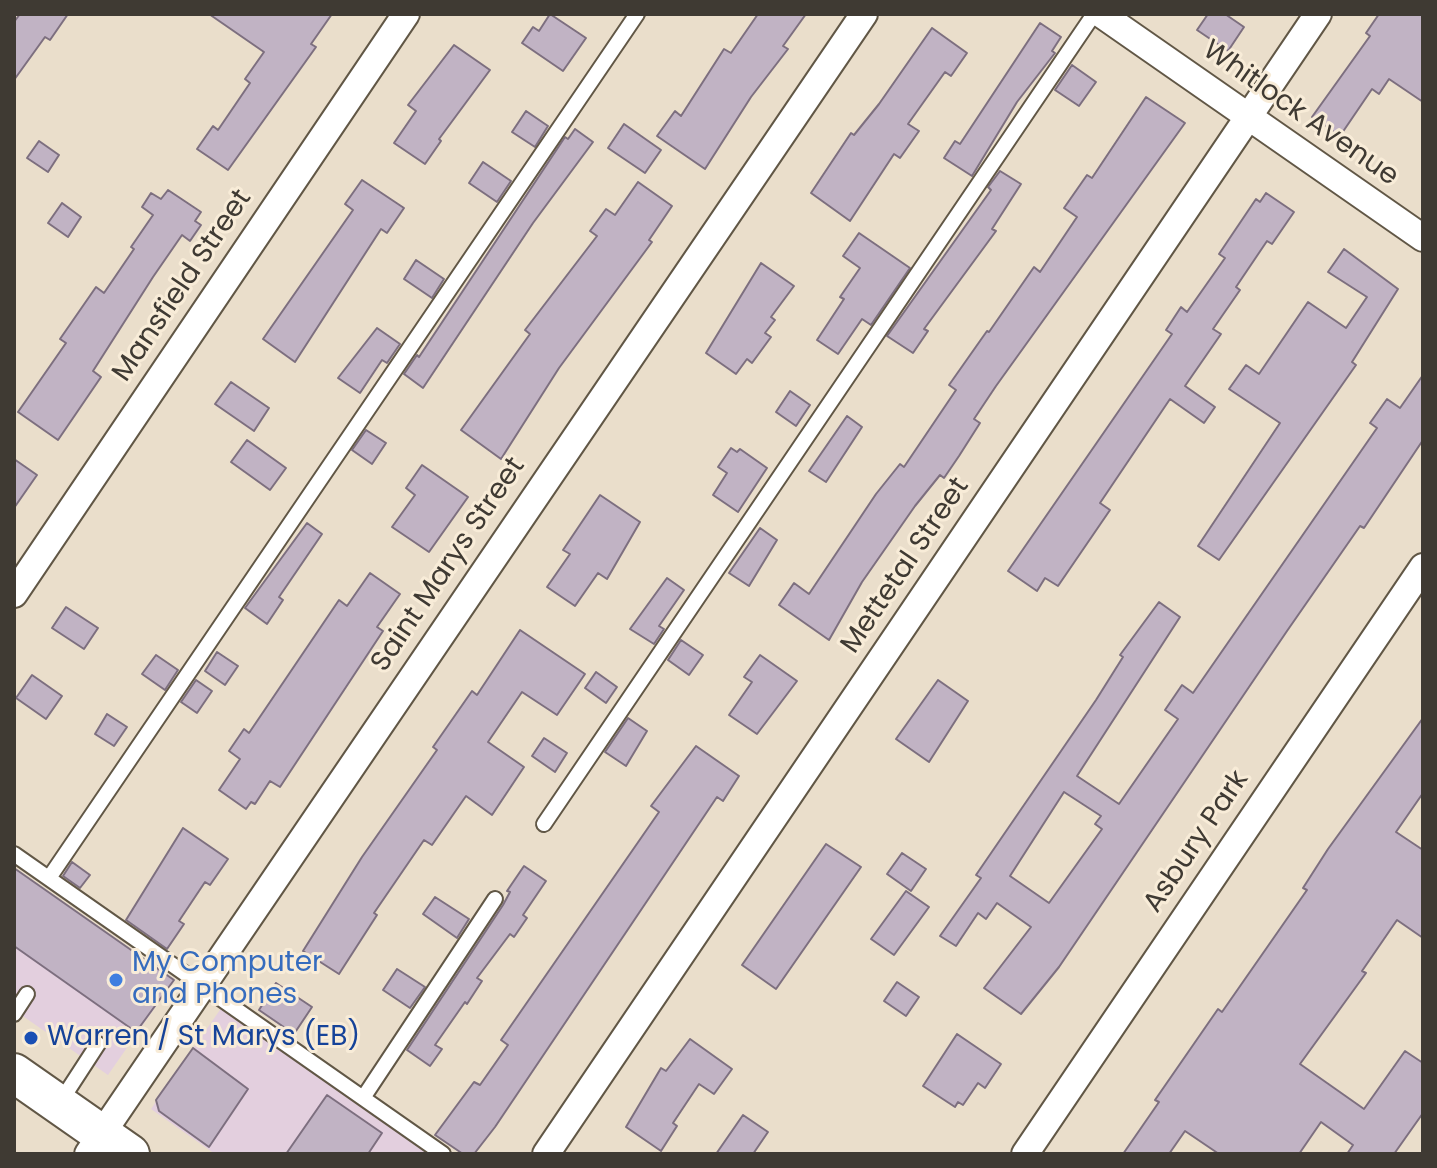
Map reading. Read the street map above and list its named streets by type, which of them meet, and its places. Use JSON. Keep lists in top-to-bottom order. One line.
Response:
{"streets":{"street":["Whitlock Avenue","Mansfield Street","Saint Marys Street","Mettetal Street","Asbury Park"]},"crossings":[["Whitlock Avenue","Mettetal Street"]],"places":["My Computer and Phones","Warren / St Marys (EB)"]}
